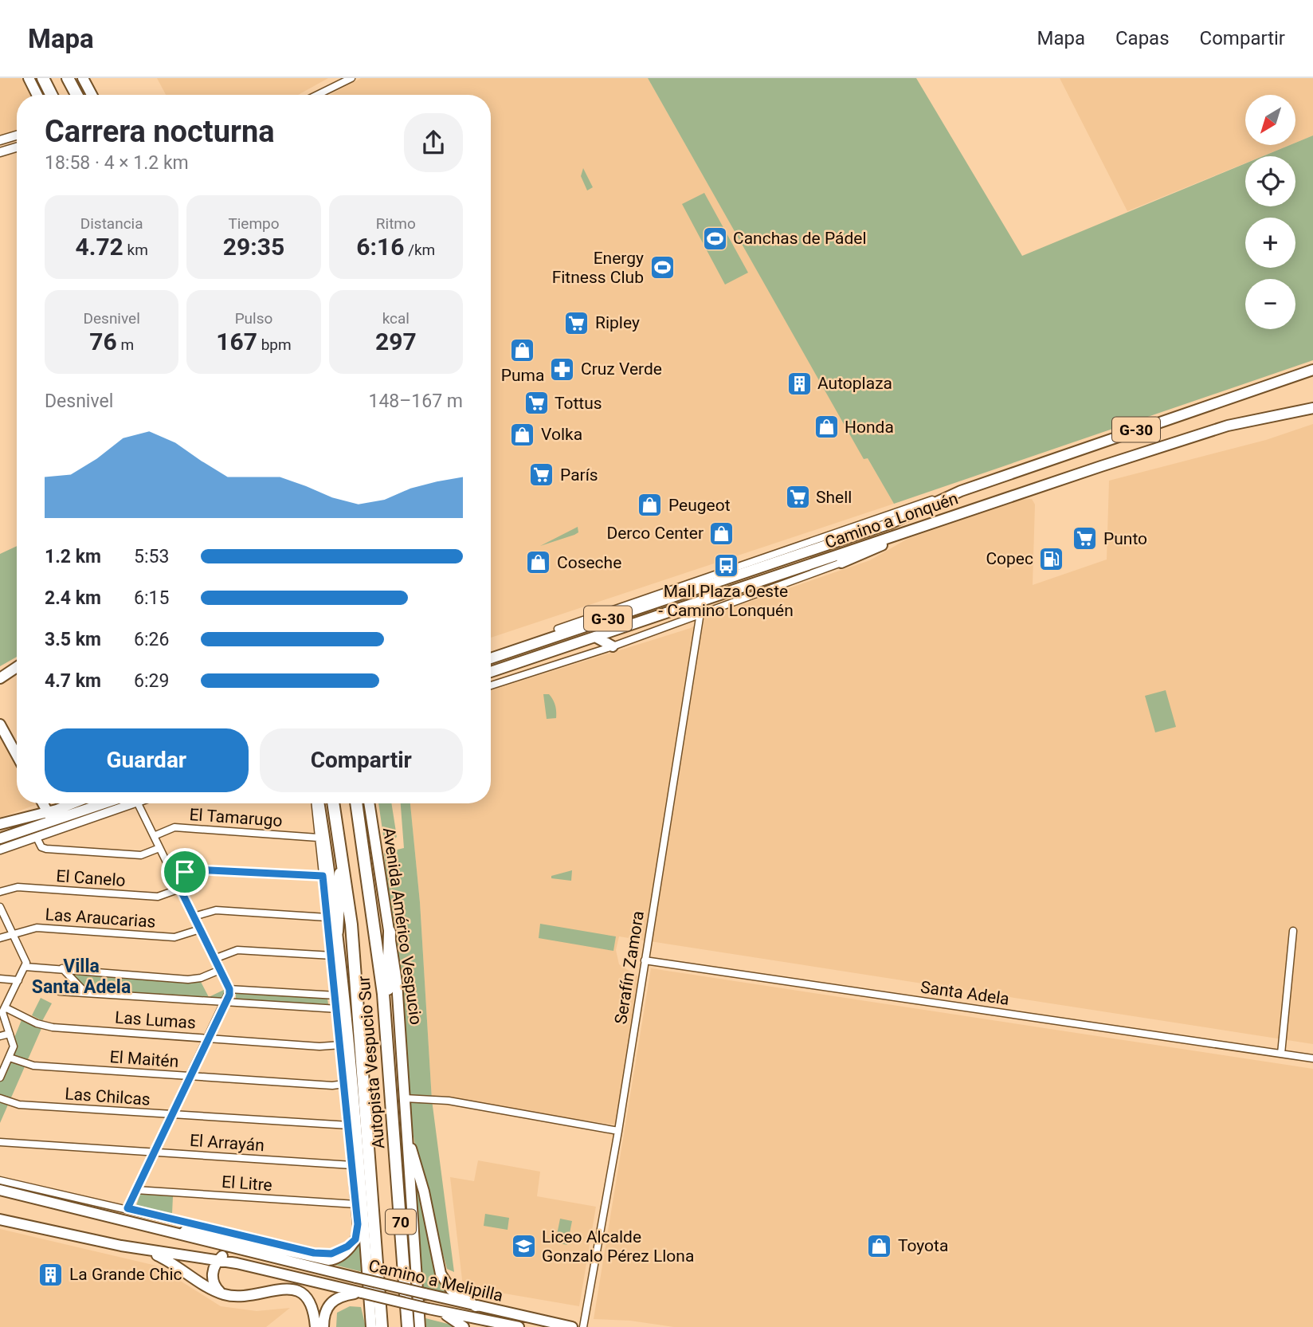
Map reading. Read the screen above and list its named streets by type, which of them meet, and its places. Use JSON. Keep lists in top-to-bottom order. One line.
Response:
{"streets":{"highway":["Autopista Vespucio Sur","70"],"main road":["G-30","Camino a Lonquén","Avenida Américo Vespucio","Camino a Melipilla"],"street":["El Tamarugo","El Canelo","Las Araucarias","Serafín Zamora","Santa Adela","Las Lumas","El Maitén","Las Chilcas","El Arrayán","El Litre"]},"crossings":[["Camino a Lonquén","Serafín Zamora"],["Serafín Zamora","Santa Adela"]],"districts":["Villa Santa Adela"],"places":{"sports":["Canchas de Pádel","Energy Fitness Club"],"supermarket":["Ripley","Tottus","París","Shell","Punto"],"shop":["Puma","Honda","Volka","Peugeot","Derco Center","Coseche","Toyota"],"pharmacy":["Cruz Verde"],"building":["Autoplaza","La Grande Chic"],"fuel station":["Copec"],"bus stop":["Mall Plaza Oeste - Camino Lonquén"],"school or university":["Liceo Alcalde Gonzalo Pérez Llona"]},"north":"bottom left","page":{"header":"Mapa","nav":["Mapa","Capas","Compartir"],"map_buttons":["+","−"],"heading":["Carrera nocturna","18:58 · 4 × 1.2 km"],"stats":[["Distancia","4.72 km"],["Tiempo","29:35"],["Ritmo","6:16 /km"],["Desnivel","76 m"],["Pulso","167 bpm"],["kcal","297"]],"chart":["Desnivel","148–167 m"],"list":[{"name":"1.2 km","note":"5:53"},{"name":"2.4 km","note":"6:15"},{"name":"3.5 km","note":"6:26"},{"name":"4.7 km","note":"6:29"}],"buttons":["Guardar","Compartir"]}}
